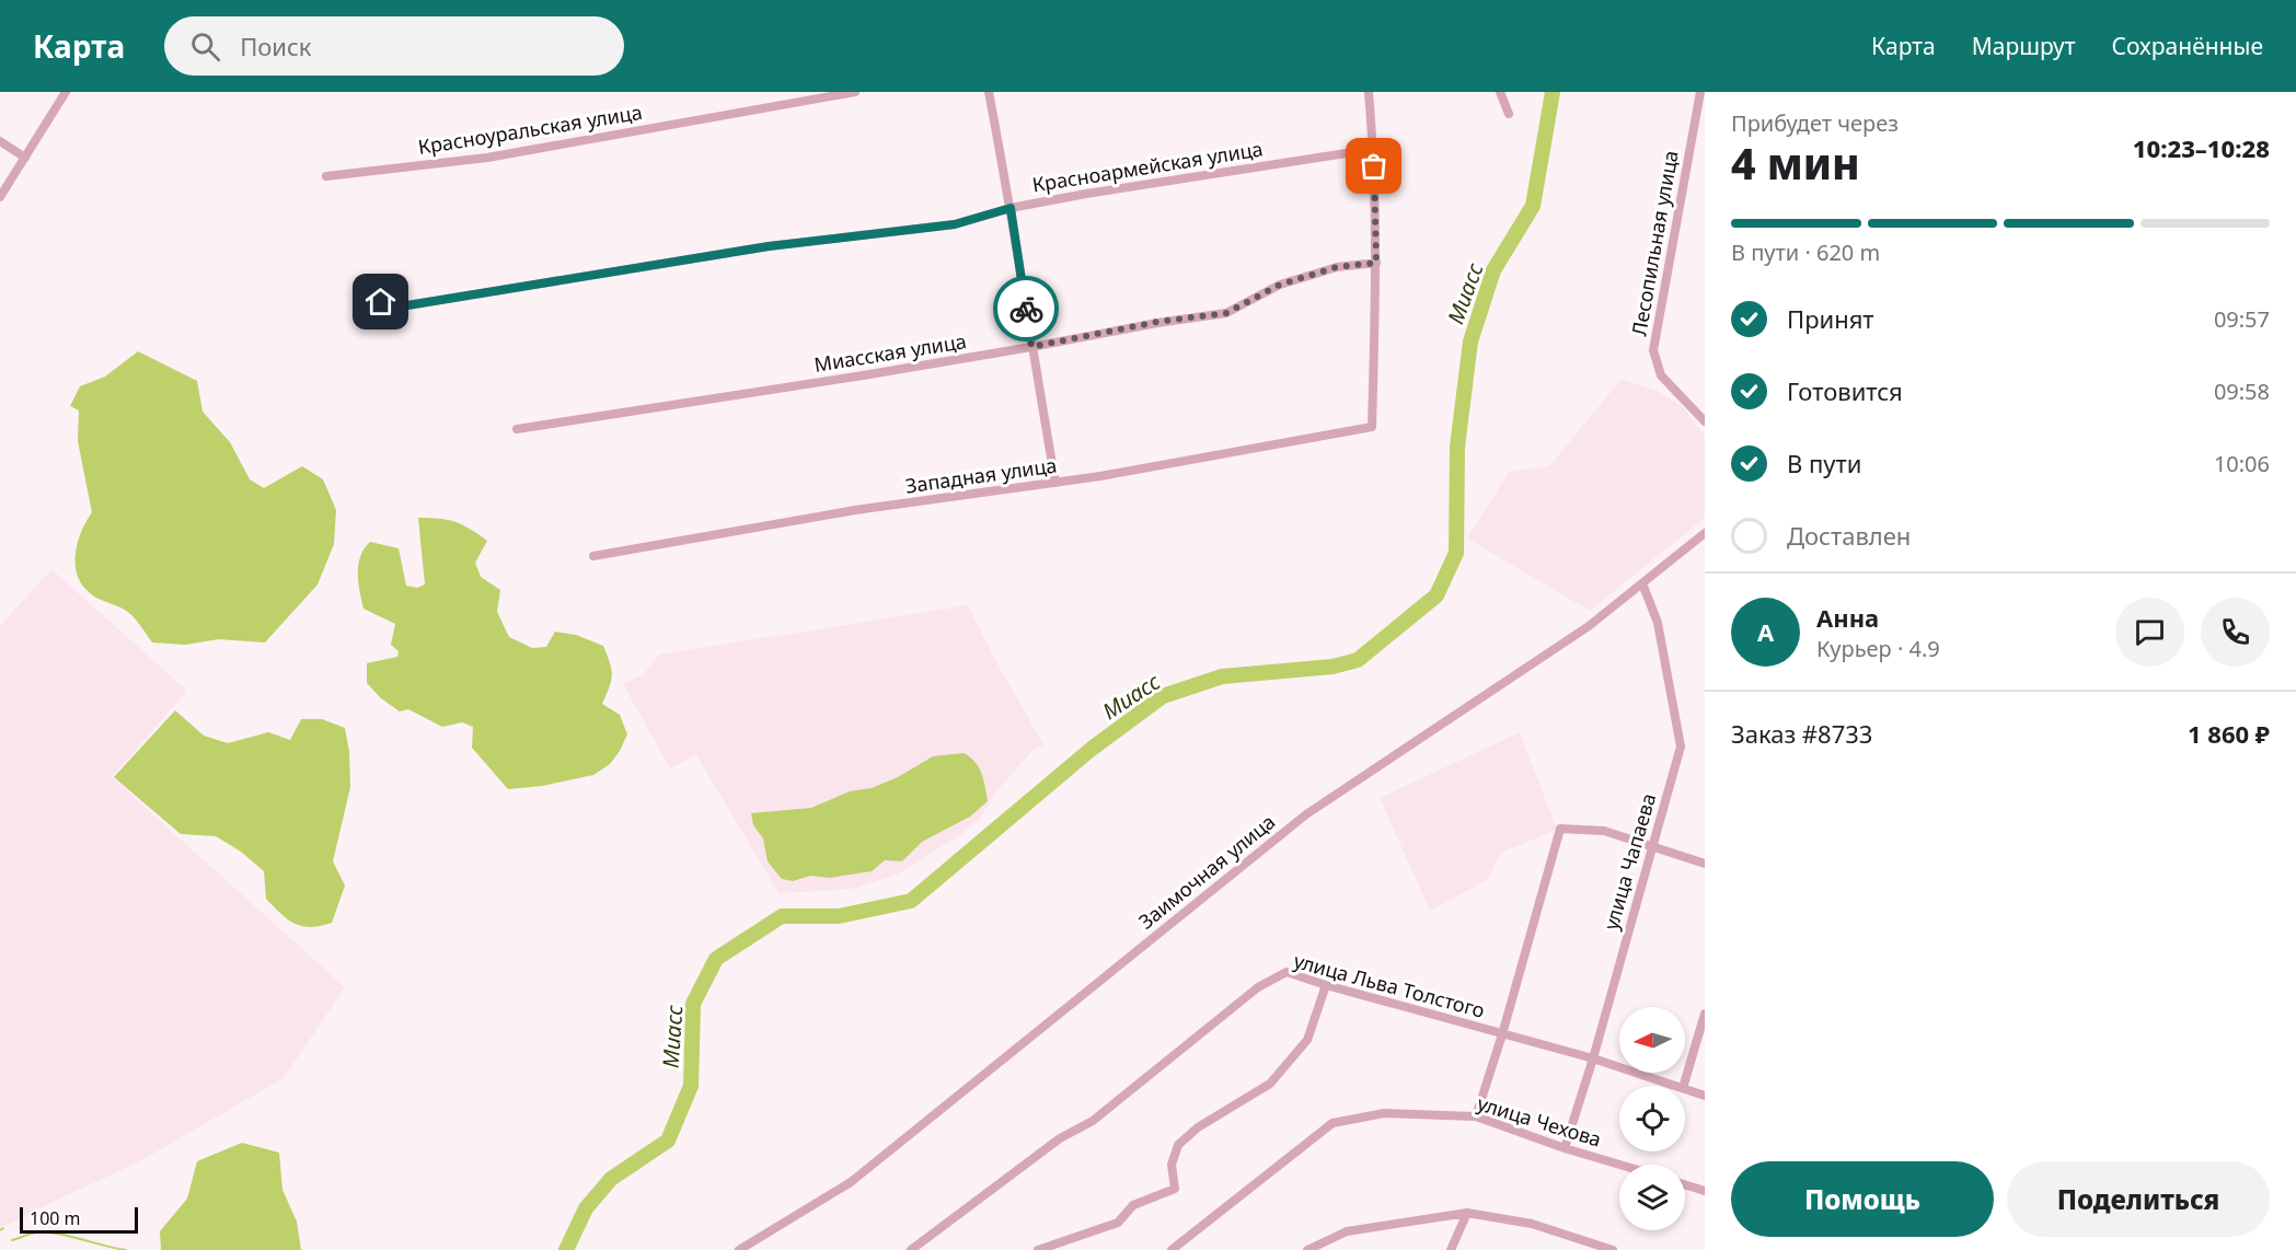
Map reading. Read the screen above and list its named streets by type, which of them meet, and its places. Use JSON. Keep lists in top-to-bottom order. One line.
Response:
{"streets":{"street":["Красноуральская улица","Красноармейская улица","Лесопильная улица","Миасская улица","Западная улица","улица Чапаева","Заимочная улица","улица Льва Толстого","улица Чехова"]},"crossings":[["Миасская улица","Западная улица"],["улица Чапаева","Заимочная улица"],["улица Чапаева","улица Льва Толстого"],["улица Чапаева","улица Чехова"]],"water":["Миасс"],"scale_bar":"100 m","north":"left","page":{"header":"Карта","search":"Поиск","nav":["Карта","Маршрут","Сохранённые"],"heading":["4 мин","Прибудет через","10:23–10:28"],"panel":["Анна","Курьер · 4.9","Заказ #8733","1 860 ₽"],"bar":"В пути · 620 m","list":[["Принят","09:57"],["Готовится","09:58"],["В пути","10:06"],"Доставлен"],"round":"А","buttons":["Помощь","Поделиться"],"scale":"100 m"}}
